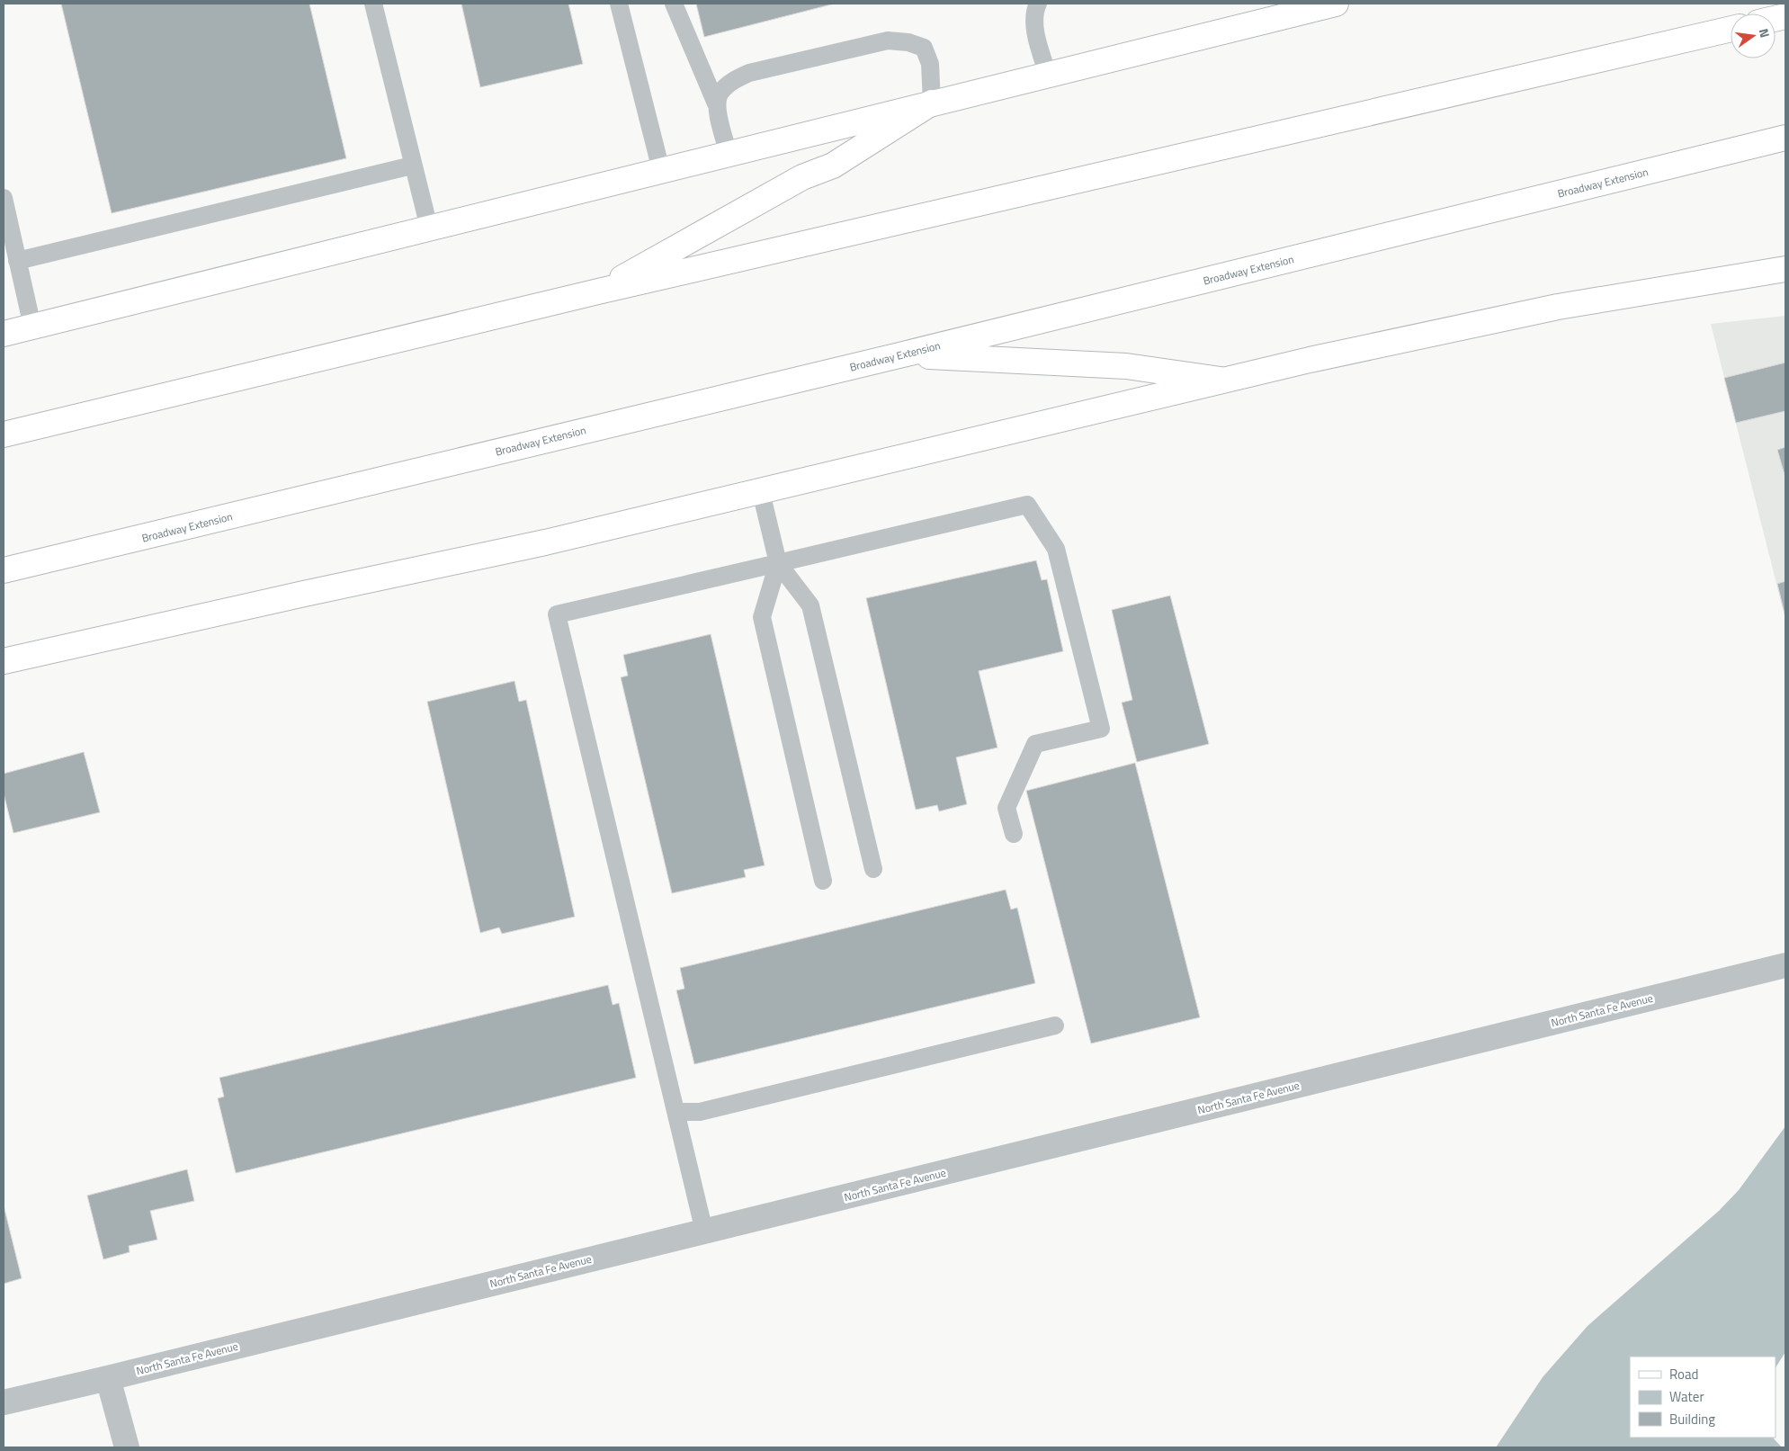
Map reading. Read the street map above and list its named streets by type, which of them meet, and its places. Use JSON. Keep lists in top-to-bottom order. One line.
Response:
{"streets":{"main road":["Broadway Extension"],"street":["North Santa Fe Avenue"]},"legend":["Road","Water","Building"],"north":"right"}
